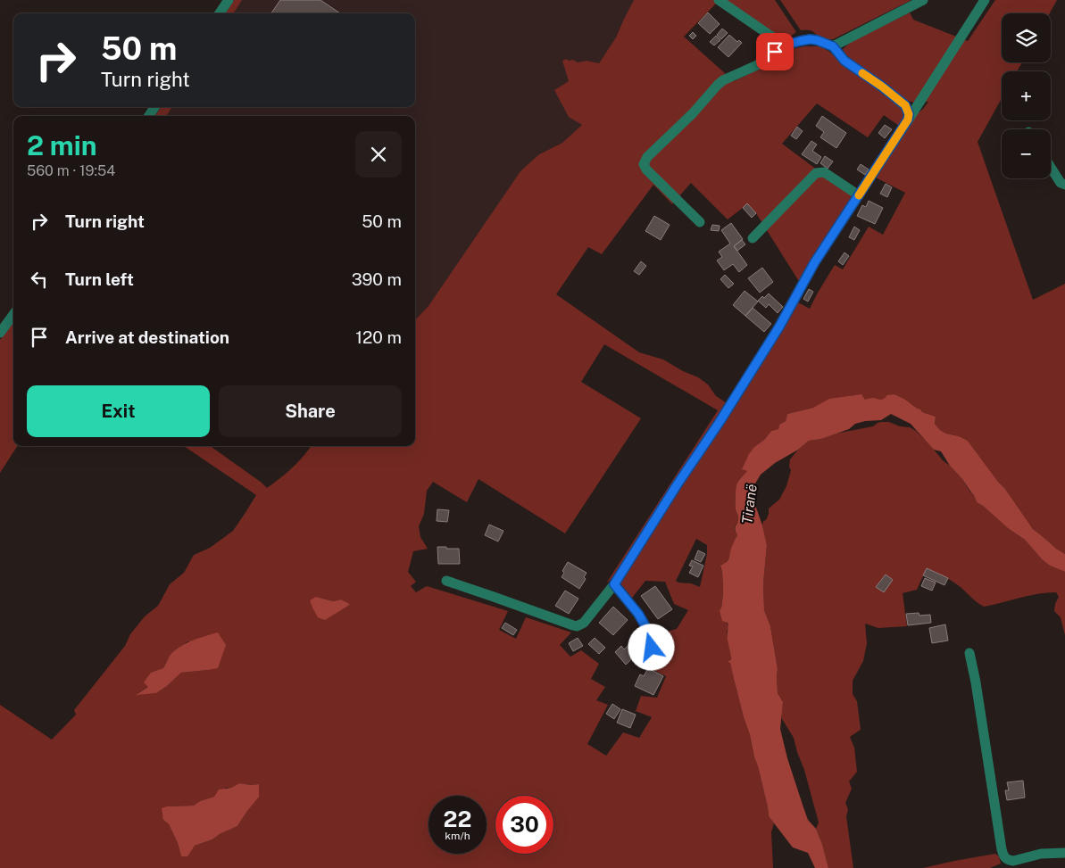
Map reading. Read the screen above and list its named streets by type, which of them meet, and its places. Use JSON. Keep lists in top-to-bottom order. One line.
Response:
{"water":["Tiranë"],"page":{"map_buttons":["+","−"],"turn":["50 m","Turn right"],"heading":["2 min","560 m · 19:54"],"list":[{"name":"Turn right","value":"50 m"},{"name":"Turn left","value":"390 m"},{"name":"Arrive at destination","value":"120 m"}],"buttons":["Exit","Share"],"speed":"22 km/h","limit":"30"}}
